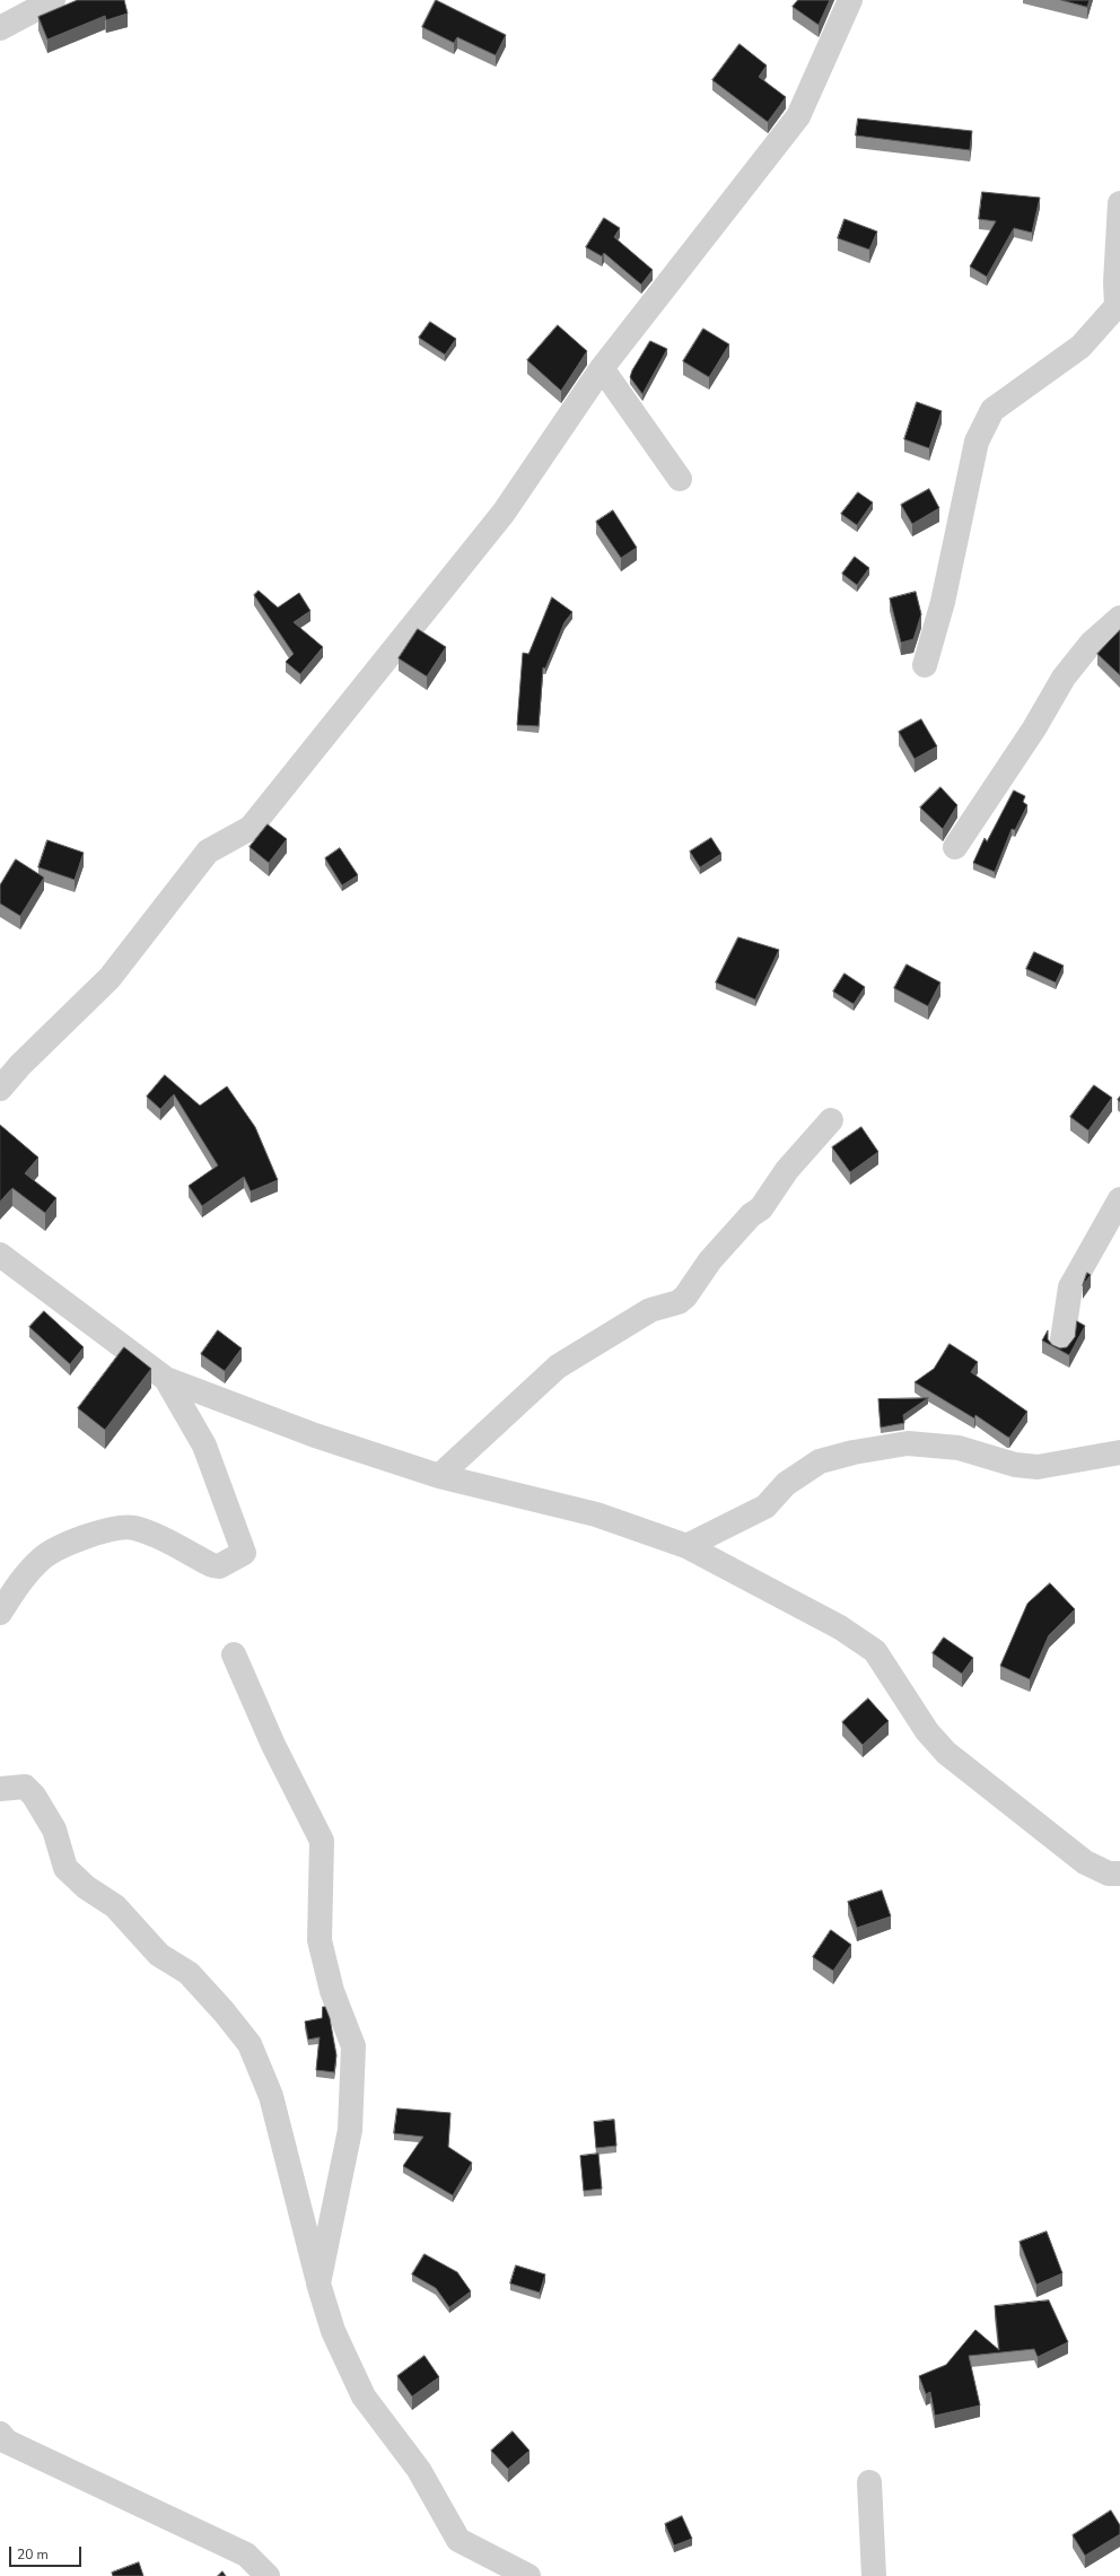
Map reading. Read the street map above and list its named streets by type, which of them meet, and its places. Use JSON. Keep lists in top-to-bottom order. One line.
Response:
{"scale_bar":"20 m"}
